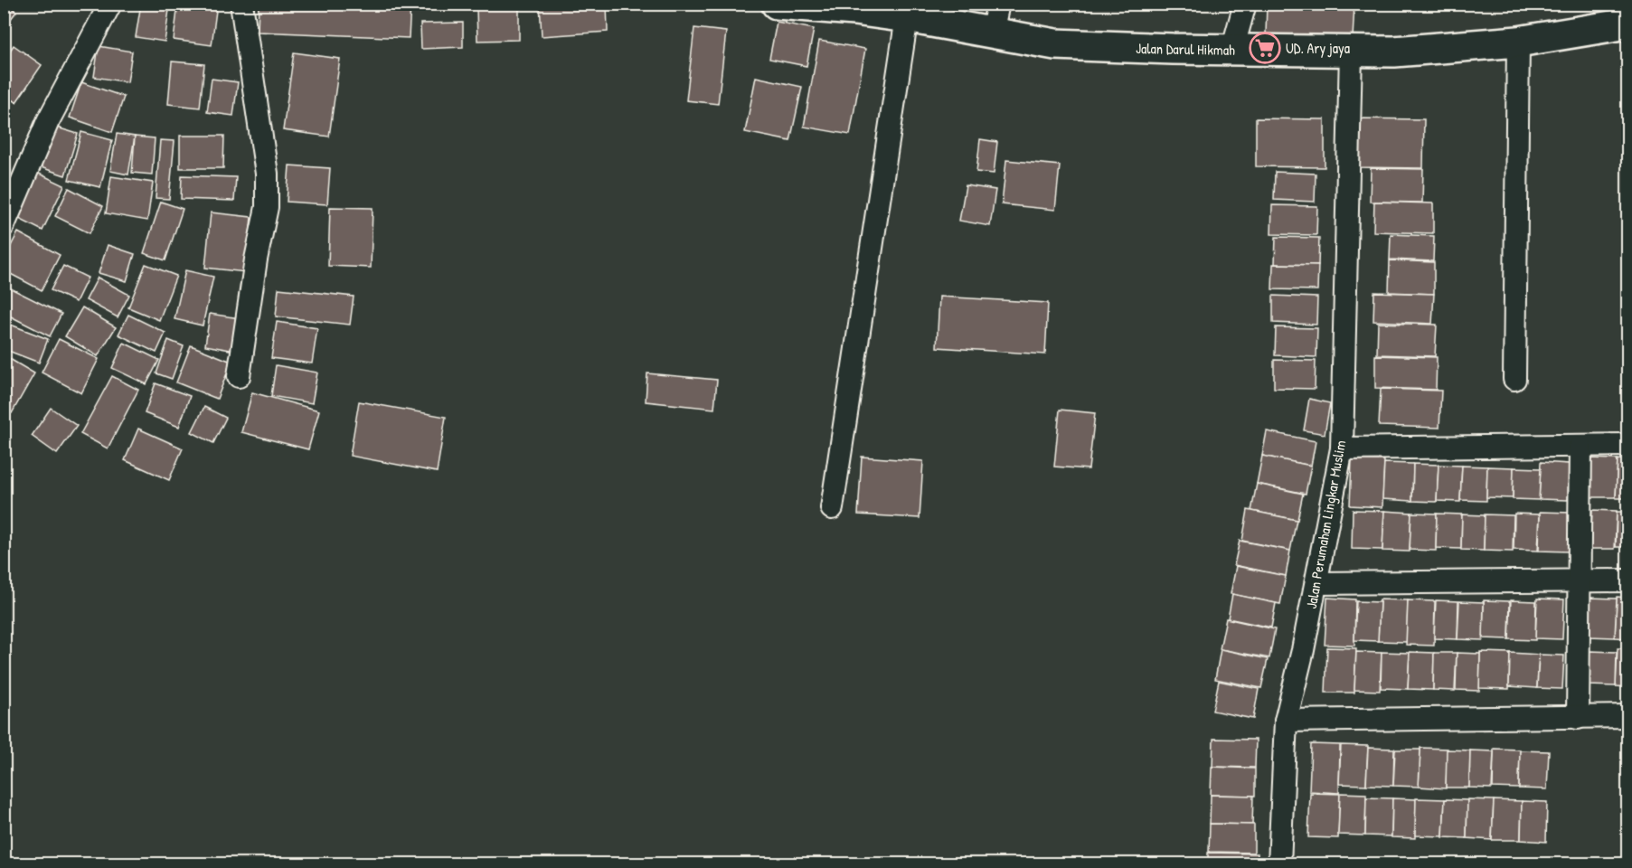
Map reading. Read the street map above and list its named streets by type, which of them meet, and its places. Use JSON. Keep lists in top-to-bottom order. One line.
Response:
{"streets":{"street":["Jalan Darul Hikmah","Jalan Perumahan Lingkar Muslim"]},"crossings":[["Jalan Darul Hikmah","Jalan Perumahan Lingkar Muslim"]],"places":{"supermarket":["UD. Ary jaya"]}}
